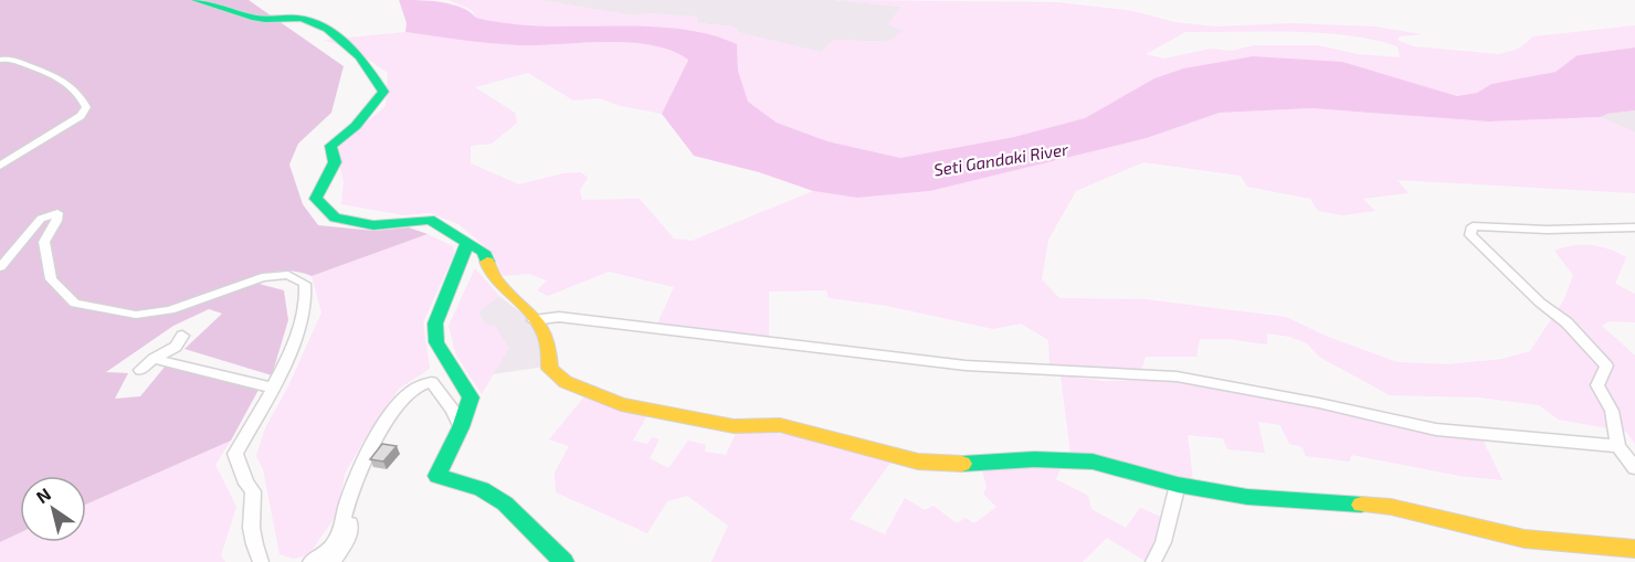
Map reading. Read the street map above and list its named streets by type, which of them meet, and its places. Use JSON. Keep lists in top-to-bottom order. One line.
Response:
{"water":["Seti Gandaki River"],"north":"top left"}
